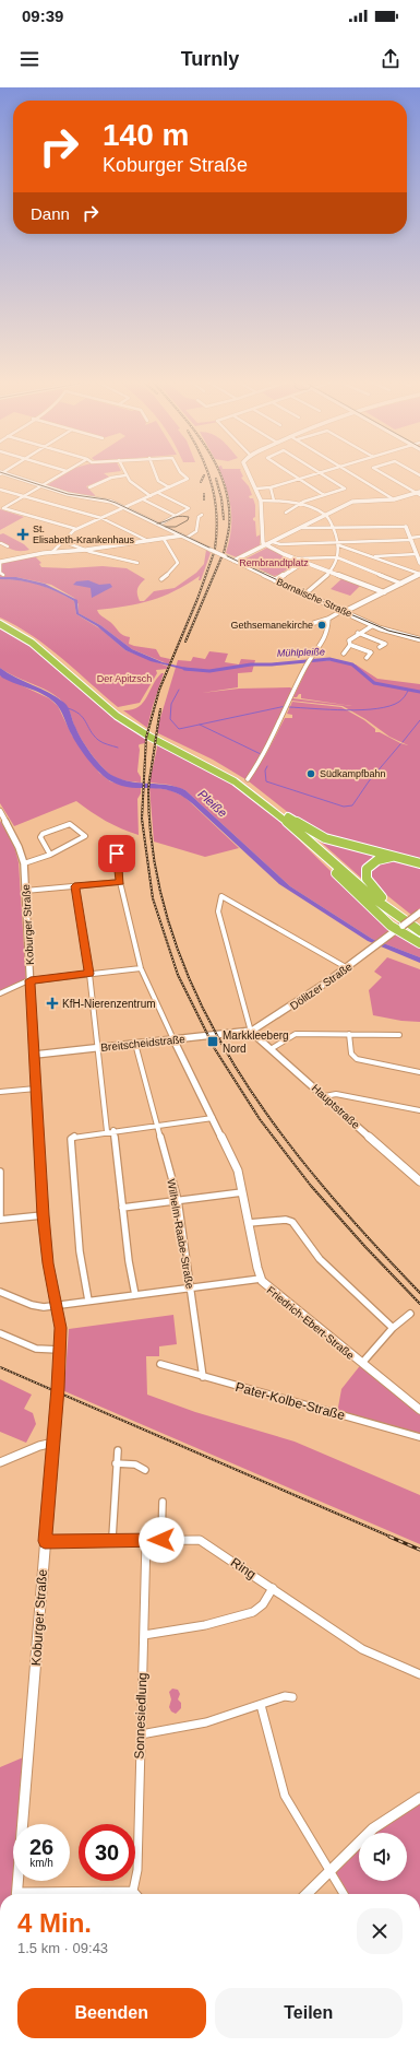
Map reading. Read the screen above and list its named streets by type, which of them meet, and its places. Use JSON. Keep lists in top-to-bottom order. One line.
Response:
{"streets":{"main road":["Bornaische Straße","Koburger Straße","Dölitzer Straße","Breitscheidstraße","Hauptstraße","Friedrich-Ebert-Straße"],"street":["Wilhelm-Raabe-Straße","Pater-Kolbe-Straße","Ring","Sonnesiedlung"]},"crossings":[["Koburger Straße","Breitscheidstraße"],["Koburger Straße","Ring"],["Dölitzer Straße","Breitscheidstraße"],["Dölitzer Straße","Hauptstraße"],["Breitscheidstraße","Hauptstraße"],["Breitscheidstraße","Wilhelm-Raabe-Straße"],["Breitscheidstraße","Friedrich-Ebert-Straße"],["Wilhelm-Raabe-Straße","Pater-Kolbe-Straße"],["Ring","Sonnesiedlung"]],"water":["Mühlpleiße","Pleiße"],"parks":["Rembrandtplatz","Der Apitzsch"],"places":{"health":["St. Elisabeth-Krankenhaus","KfH-Nierenzentrum"],"other":["Gethsemanekirche","Südkampfbahn"],"transit":["Markkleeberg Nord"]},"page":{"status":"09:39","header":"Turnly","turn":["140 m","Koburger Straße"],"then":"Dann","speed":"26 km/h","limit":"30","heading":["4 Min.","1.5 km · 09:43"],"buttons":["Beenden","Teilen"]}}
